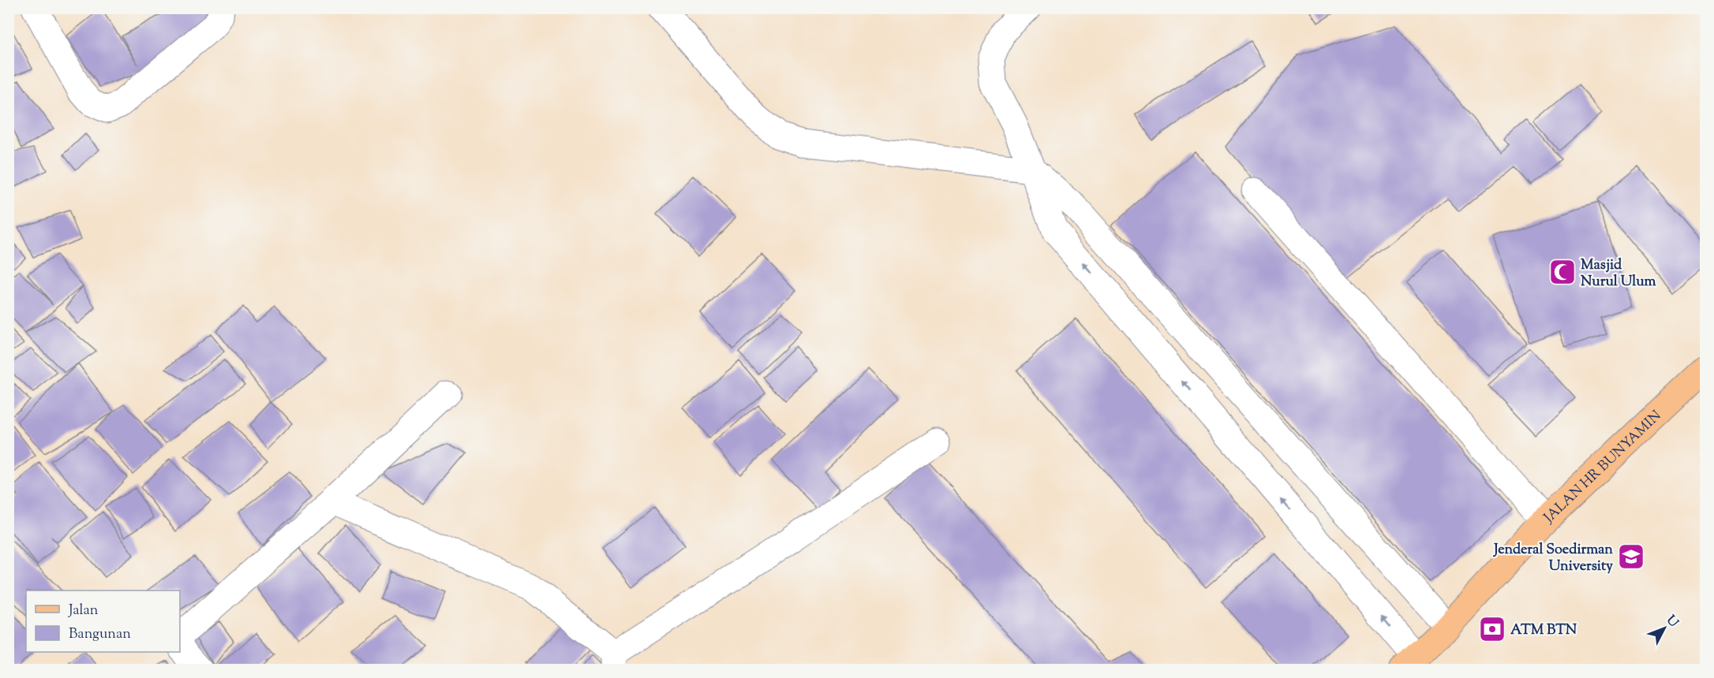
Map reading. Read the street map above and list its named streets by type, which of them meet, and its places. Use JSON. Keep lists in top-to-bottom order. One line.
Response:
{"streets":{"main road":["JALAN HR BUNYAMIN"]},"places":{"mosque":["Masjid Nurul Ulum"],"school or university":["Jenderal Soedirman University"],"bank":["ATM BTN"]},"legend":["Jalan","Bangunan"],"north":"top right"}
